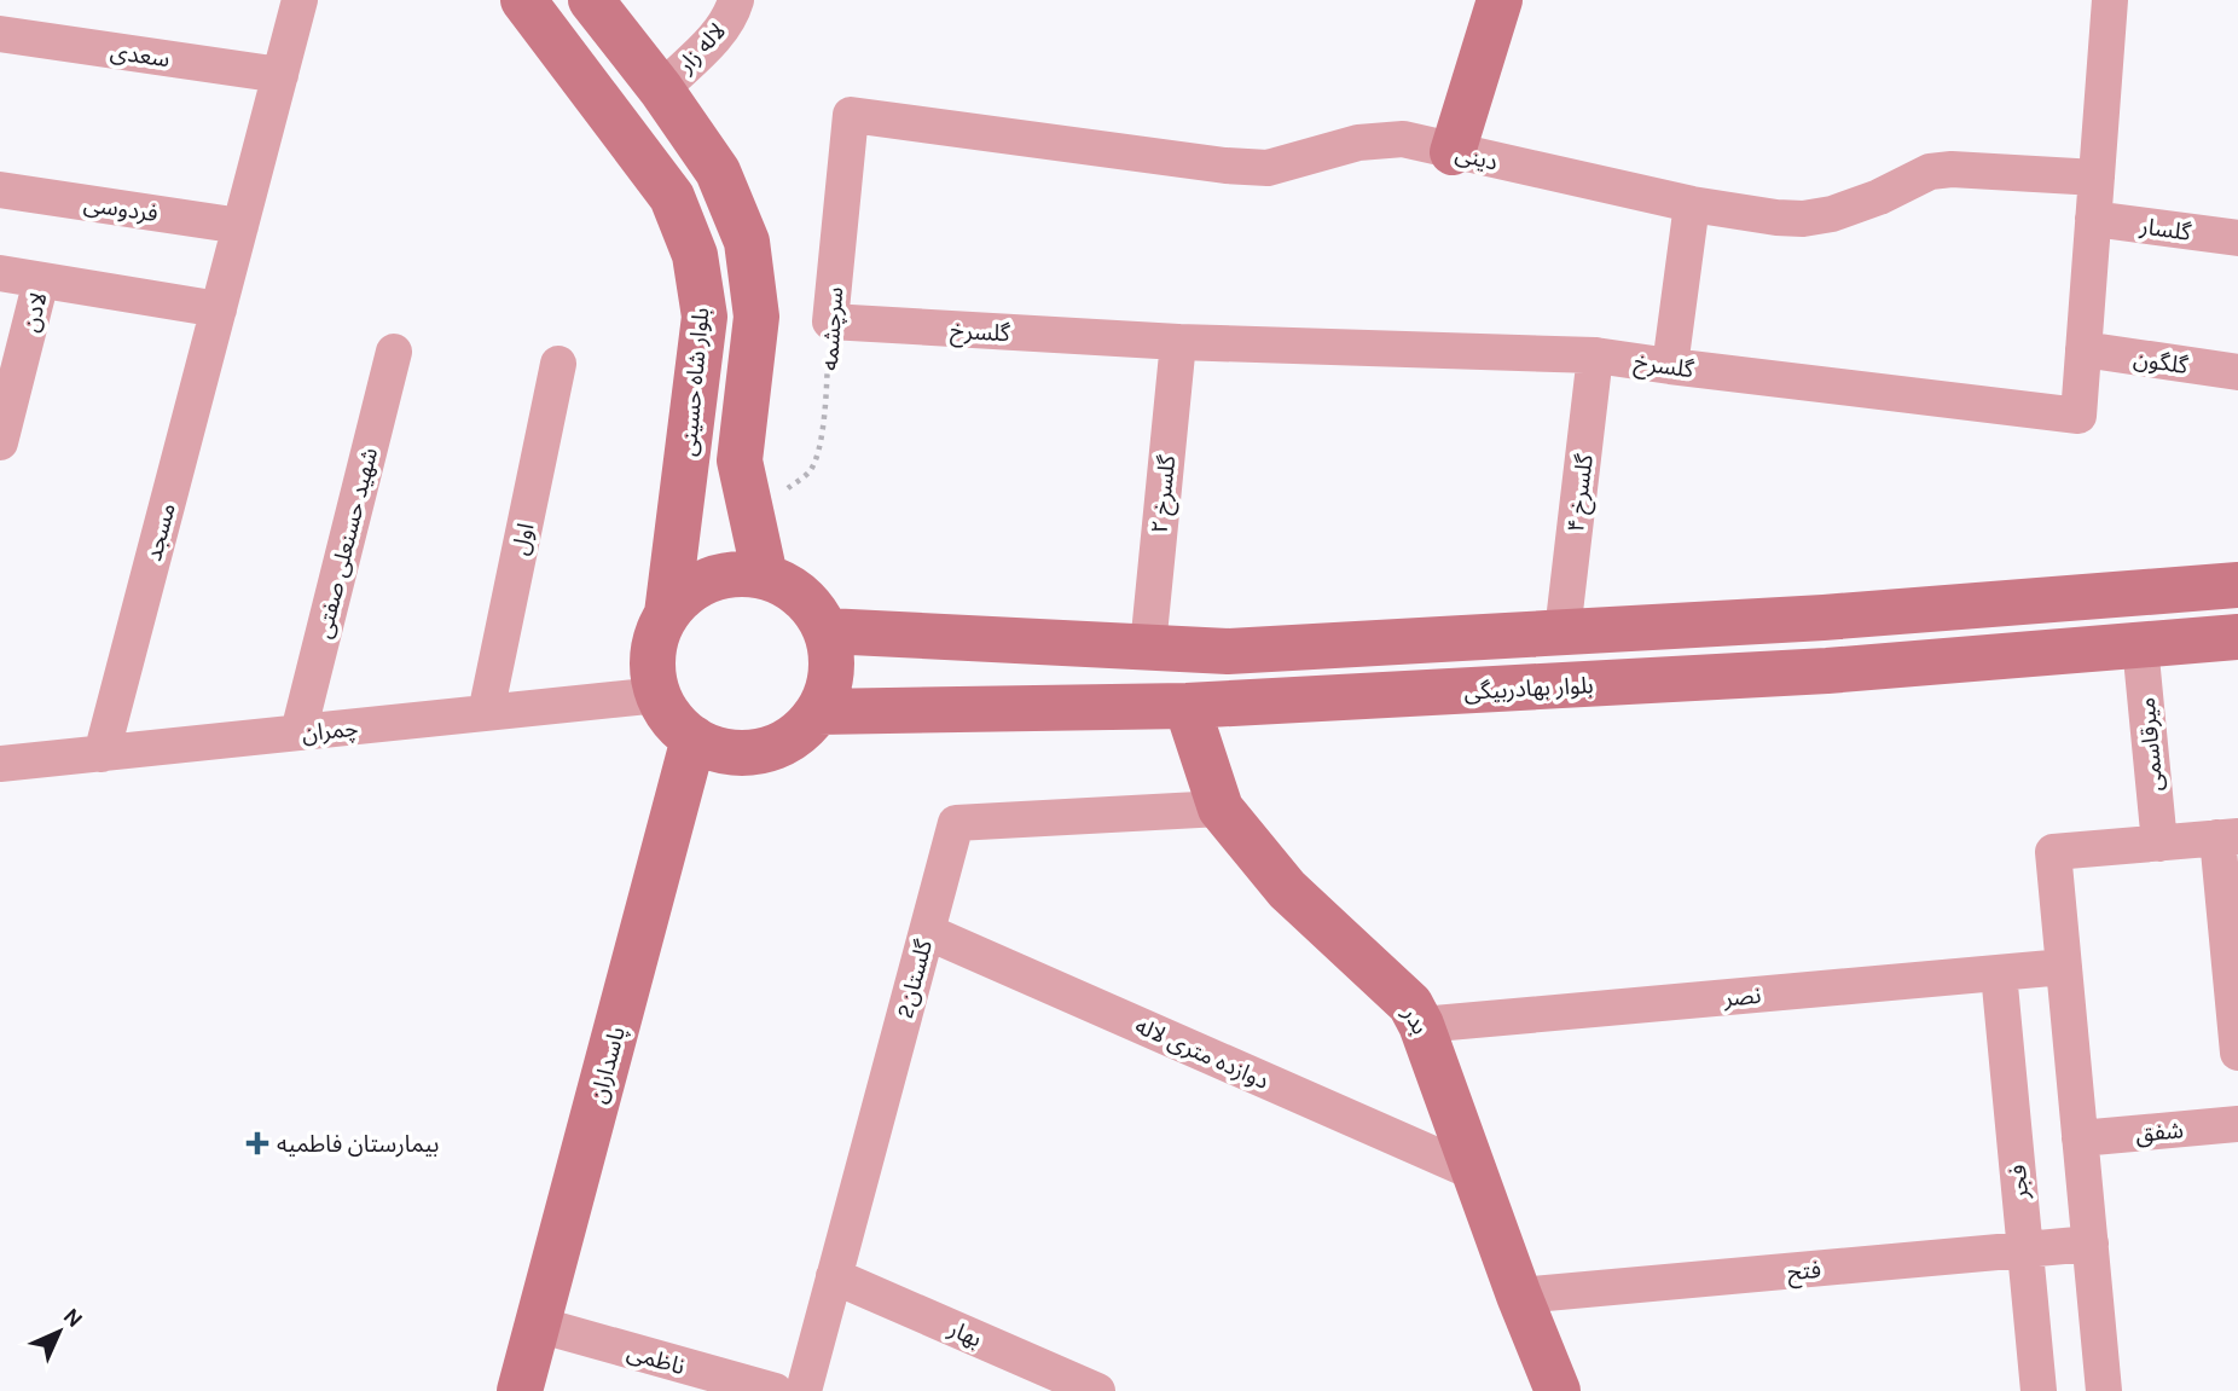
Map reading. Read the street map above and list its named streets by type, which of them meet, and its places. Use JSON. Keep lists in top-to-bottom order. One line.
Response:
{"streets":{"main road":["بلوار شاه حسینی","بلوار بهادربیگی","بدر","پاسداران"],"street":["لاله زار","سعدی","دینی","فردوسی","گلسار","لادن","سرچشمه","گلسرخ","گلگون","گلسرخ ۴","گلسرخ ۲","مسجد","اول","شهید حسنعلی صفتی","چمران","میرقاسمی","گلستان2","نصر","دوازده متری لاله","شفق","فجر","فتح","بهار","ناظمی"]},"crossings":[["سعدی","مسجد"],["دینی","سرچشمه"],["دینی","گلسرخ"],["فردوسی","مسجد"],["گلسار","گلسرخ"],["سرچشمه","گلسرخ"],["گلسرخ","گلگون"],["گلسرخ","گلسرخ ۴"],["گلسرخ","گلسرخ ۲"],["بلوار شاه حسینی","بلوار بهادربیگی"],["بلوار شاه حسینی","چمران"],["بلوار شاه حسینی","پاسداران"],["مسجد","چمران"],["اول","چمران"],["شهید حسنعلی صفتی","چمران"],["بلوار بهادربیگی","چمران"],["بلوار بهادربیگی","میرقاسمی"],["بلوار بهادربیگی","بدر"],["بلوار بهادربیگی","پاسداران"],["چمران","پاسداران"],["گلستان2","بدر"],["گلستان2","دوازده متری لاله"],["گلستان2","بهار"],["نصر","بدر"],["نصر","فجر"],["بدر","دوازده متری لاله"],["بدر","فتح"],["پاسداران","ناظمی"],["فجر","فتح"]],"places":{"health":["بیمارستان فاطمیه"]},"north":"top right"}
